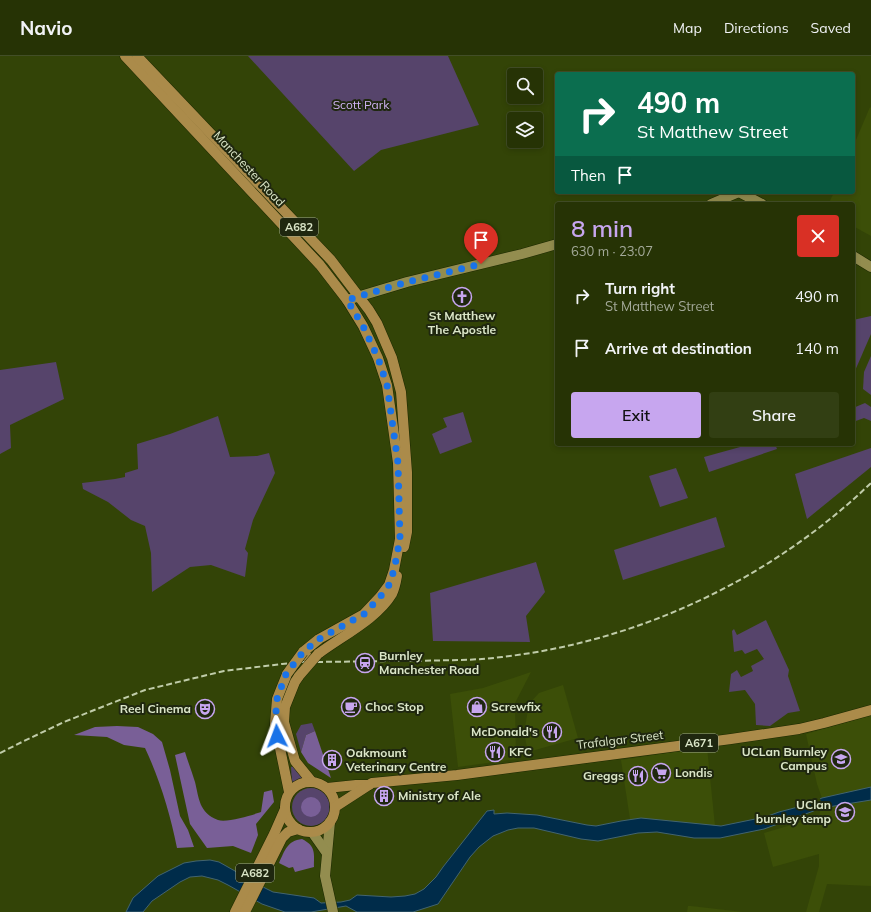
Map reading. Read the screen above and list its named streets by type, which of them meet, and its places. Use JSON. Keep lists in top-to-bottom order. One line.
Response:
{"streets":{"main road":["Manchester Road","A682","Trafalgar Street","A671"]},"crossings":[["Manchester Road","A682"],["Manchester Road","Trafalgar Street"],["A682","Trafalgar Street"]],"parks":["Scott Park"],"places":{"church":["St Matthew The Apostle"],"station":["Burnley Manchester Road"],"cafe":["Choc Stop"],"shop":["Screwfix"],"theatre":["Reel Cinema"],"restaurant":["McDonald's","KFC","Greggs"],"school or university":["UCLan Burnley Campus","UClan burnley temp"],"building":["Oakmount Veterinary Centre","Ministry of Ale"],"supermarket":["Londis"]},"page":{"header":"Navio","nav":["Map","Directions","Saved"],"turn":["490 m","St Matthew Street"],"then":"Then","heading":["8 min","630 m · 23:07"],"list":[{"name":"Turn right","note":"St Matthew Street","value":"490 m"},{"name":"Arrive at destination","value":"140 m"}],"buttons":["Exit","Share"]}}
